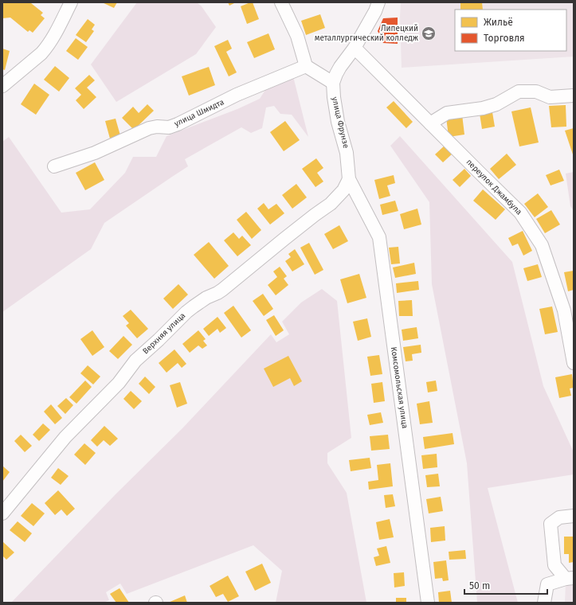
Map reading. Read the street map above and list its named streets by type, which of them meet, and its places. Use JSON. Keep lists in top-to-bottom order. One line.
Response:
{"streets":{"street":["улица Шмидта","улица Фрунзе","переулок Джамбула","Верхняя улица","Комсомольская улица"]},"crossings":[["улица Фрунзе","переулок Джамбула"],["улица Фрунзе","Верхняя улица"],["улица Фрунзе","Комсомольская улица"],["Верхняя улица","Комсомольская улица"]],"places":{"school or university":["Липецкий металлургический колледж"]},"legend":["Жильё","Торговля"],"scale_bar":"50 m"}
